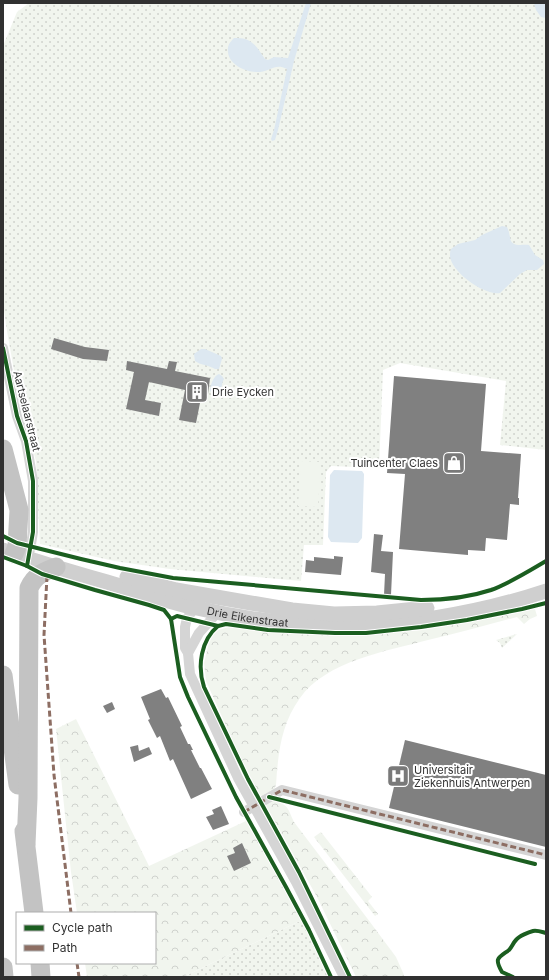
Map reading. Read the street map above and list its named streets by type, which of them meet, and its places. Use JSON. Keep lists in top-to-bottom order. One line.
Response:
{"streets":{"street":["Aartselaarstraat","Drie Eikenstraat"]},"crossings":[["Aartselaarstraat","Drie Eikenstraat"]],"places":{"building":["Drie Eycken"],"shop":["Tuincenter Claes"],"hospital":["Universitair Ziekenhuis Antwerpen"]},"legend":["Cycle path","Path"]}
